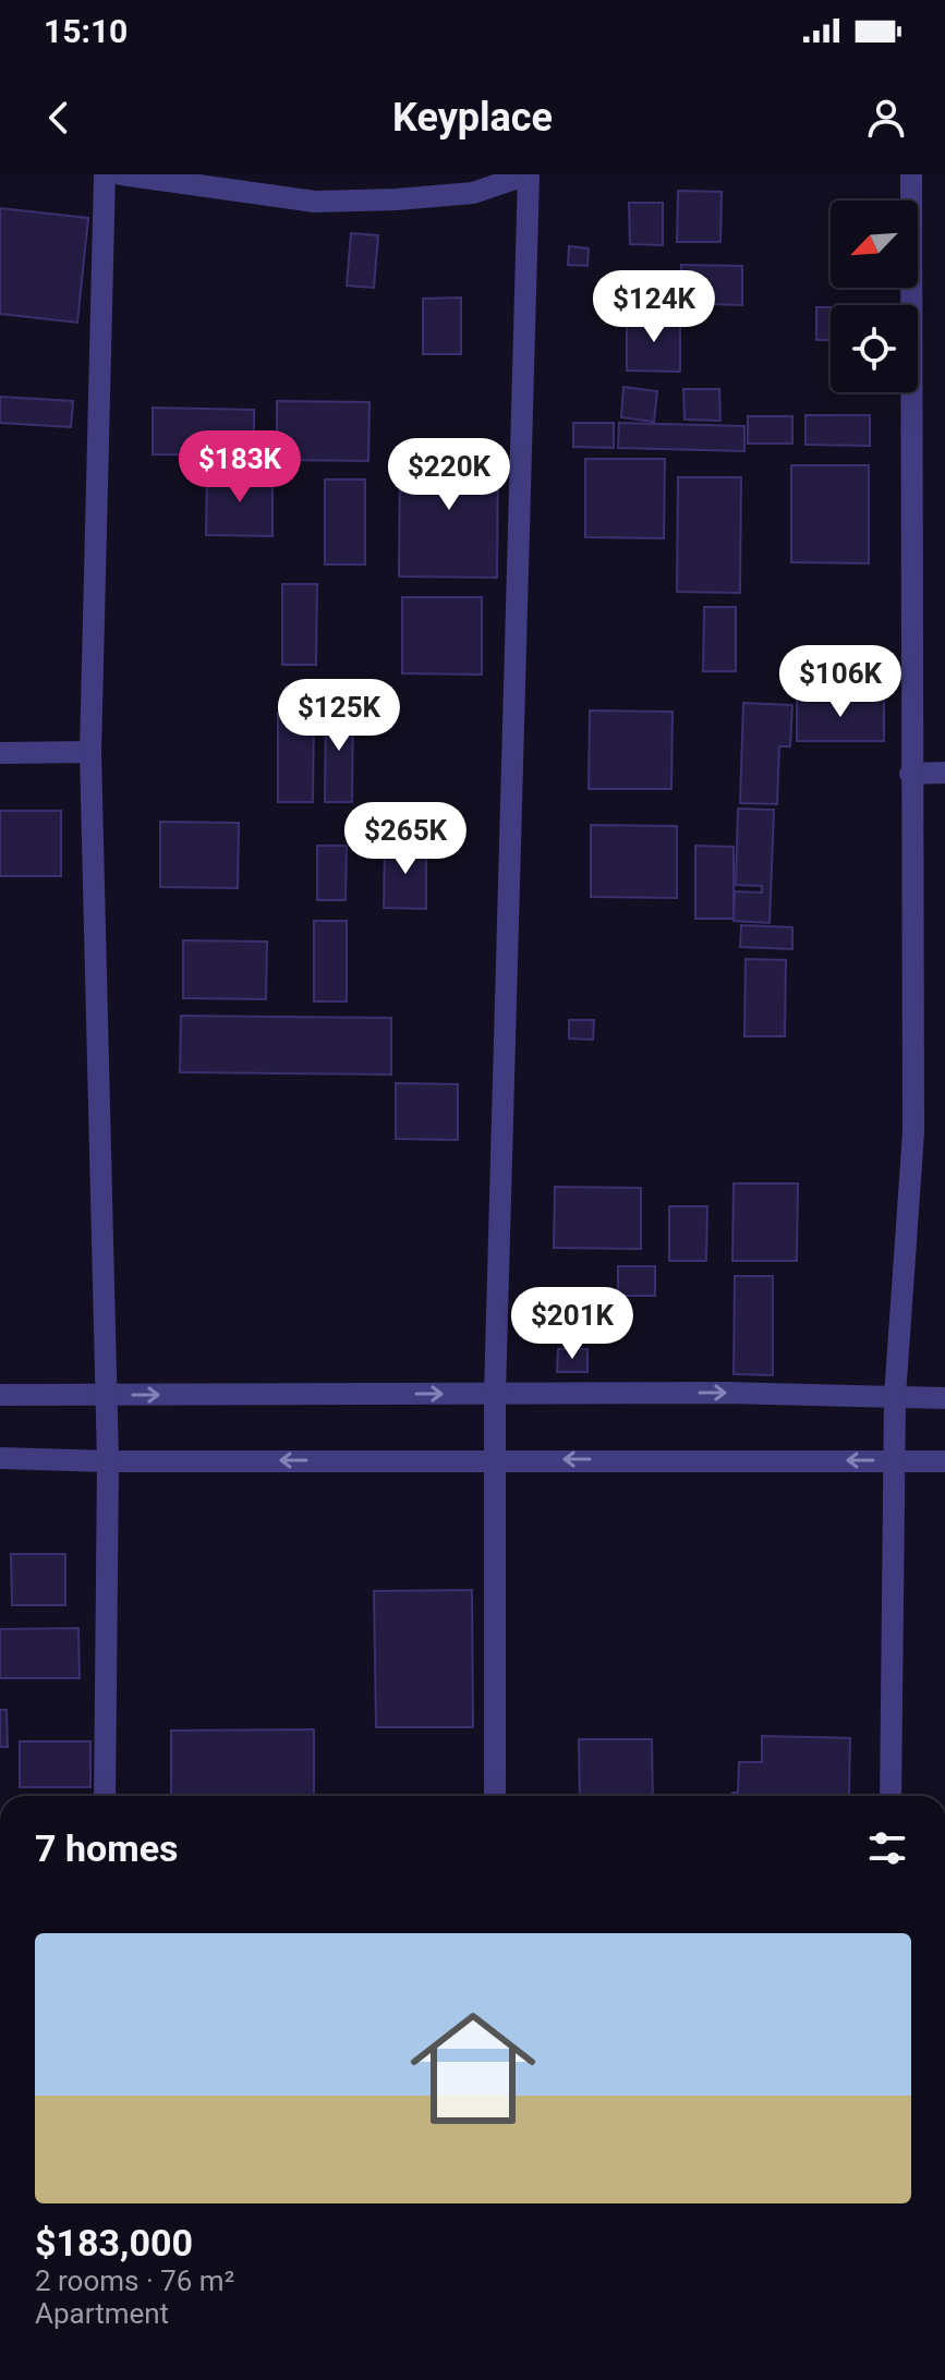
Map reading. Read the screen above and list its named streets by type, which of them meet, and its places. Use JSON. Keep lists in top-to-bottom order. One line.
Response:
{"north":"bottom left","page":{"status":"15:10","header":"Keyplace","price":["$124K","$183K","$220K","$106K","$125K","$265K","$201K"],"heading":"7 homes","list":[{"name":"$183,000","note":"2 rooms · 76 m² · Apartment"}]}}
